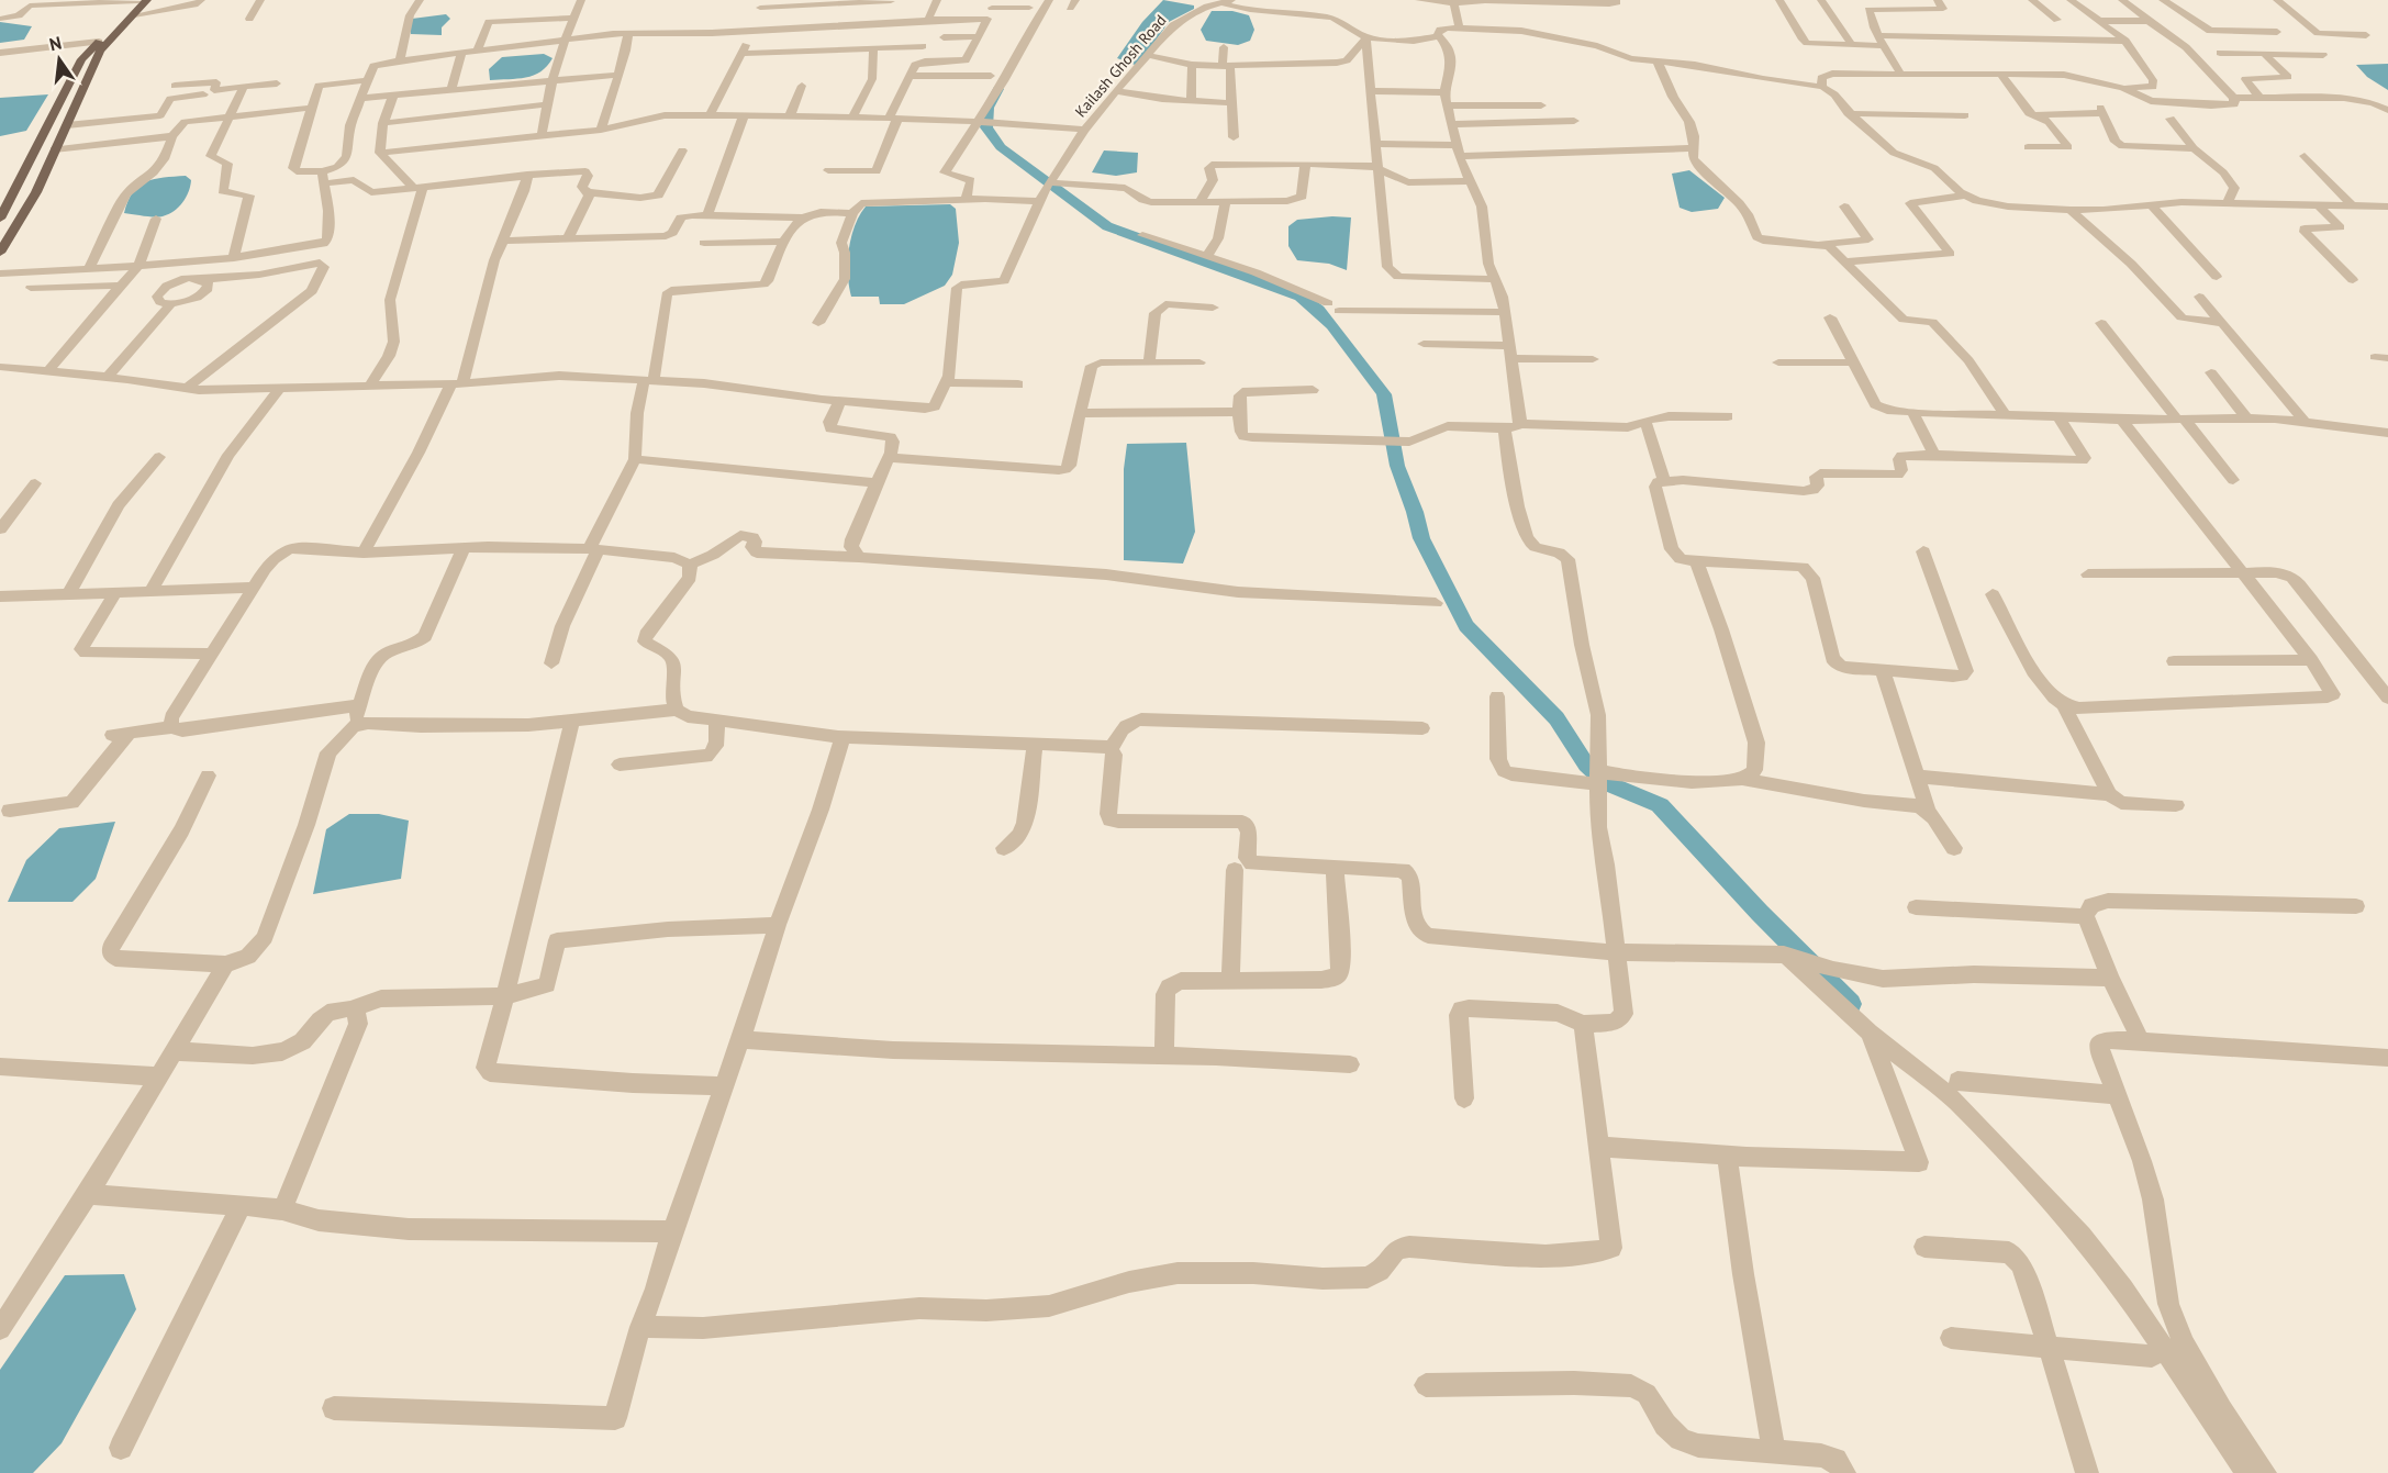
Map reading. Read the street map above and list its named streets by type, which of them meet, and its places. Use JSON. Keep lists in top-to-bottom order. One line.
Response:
{"streets":{"street":["Kailash Ghosh Road"]},"north":"top"}
